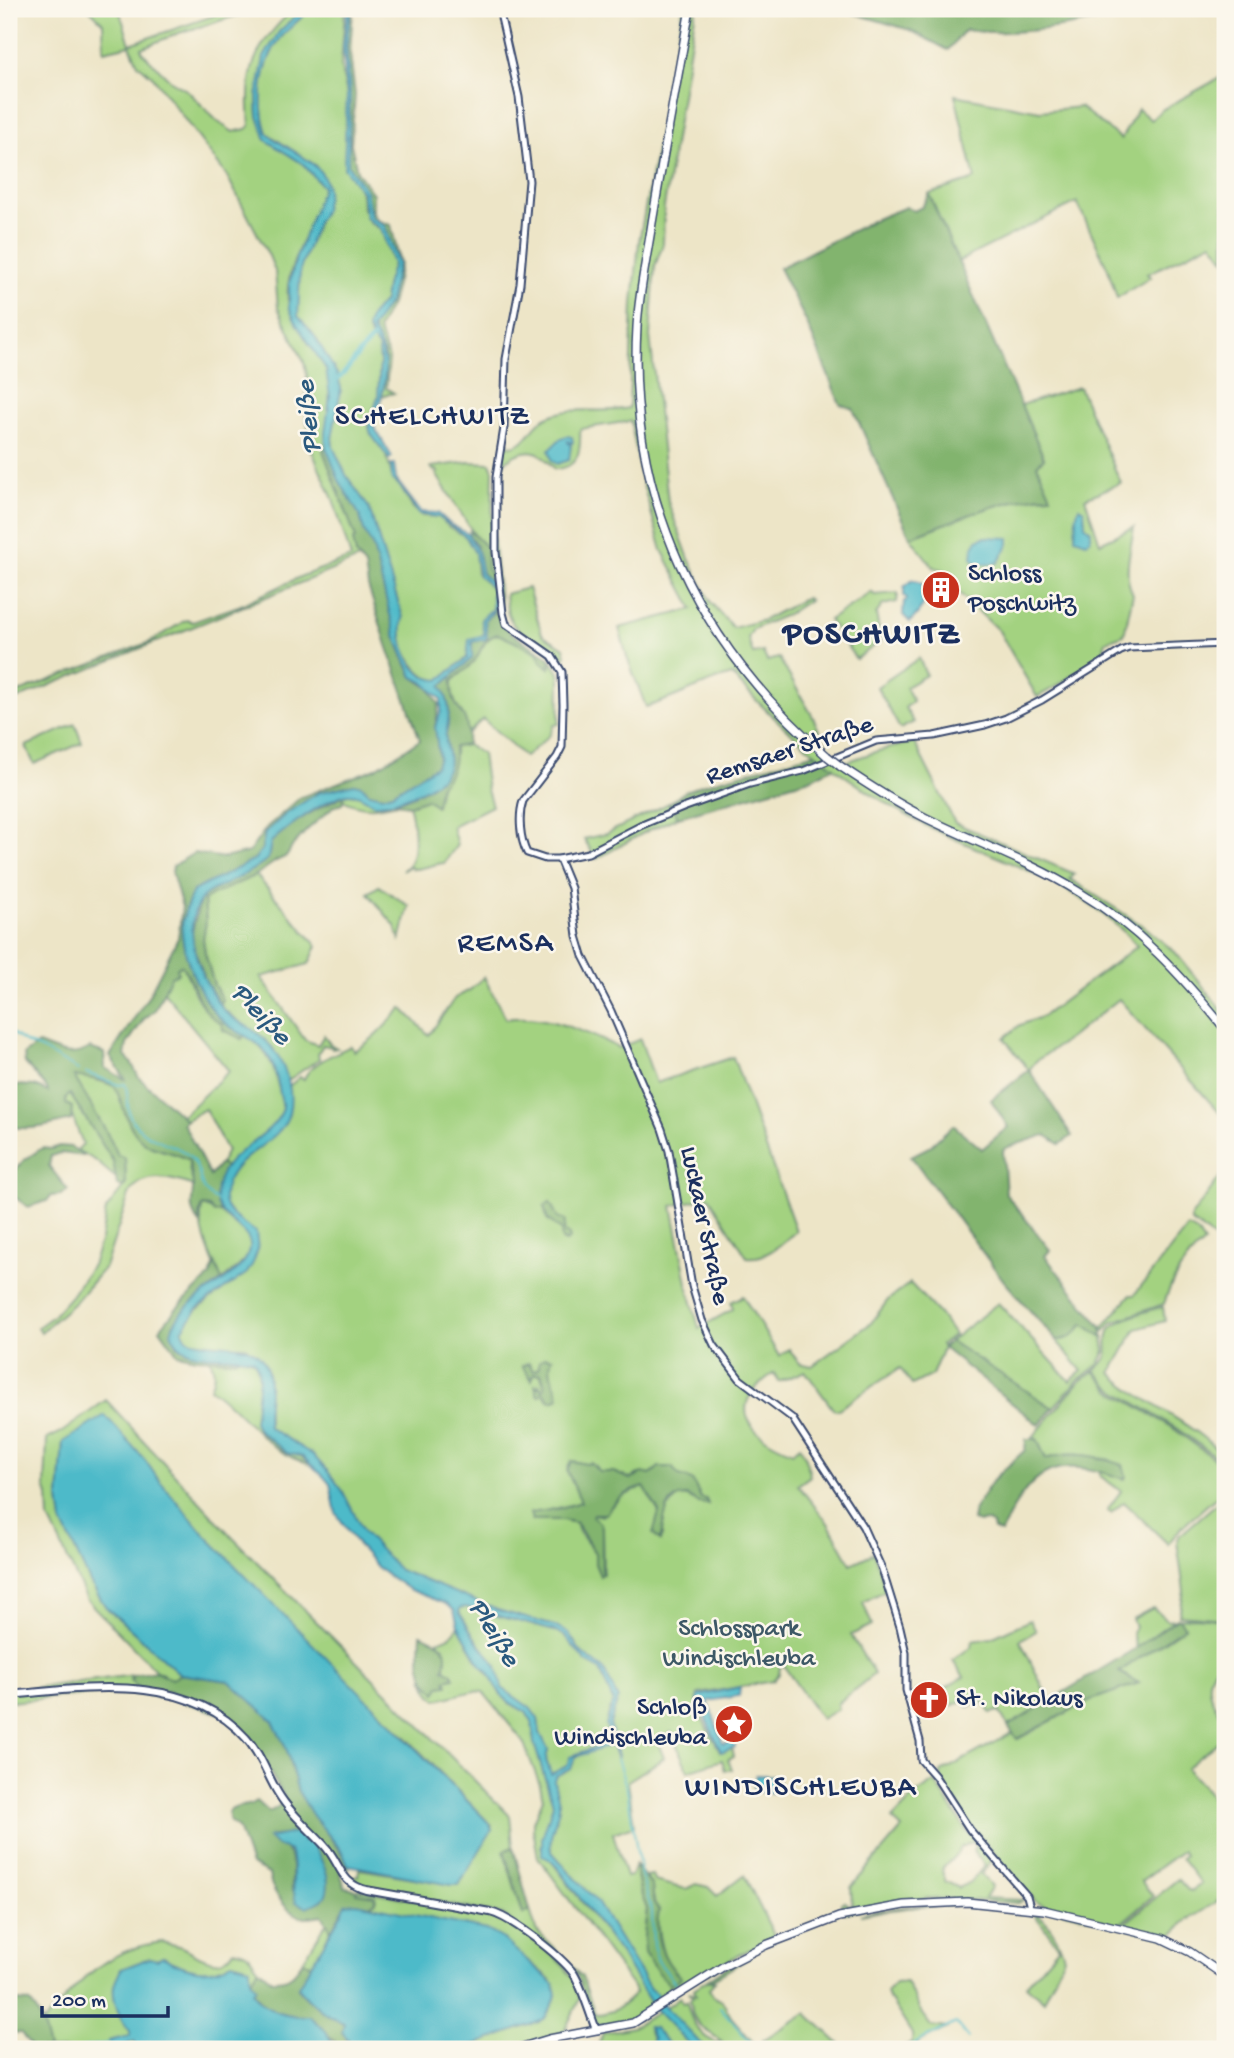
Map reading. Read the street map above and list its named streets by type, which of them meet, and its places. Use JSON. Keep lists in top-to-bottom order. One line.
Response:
{"streets":{"street":["Remsaer Straße","Luckaer Straße"]},"crossings":[["Remsaer Straße","Luckaer Straße"]],"districts":["SCHELCHWITZ","POSCHWITZ","REMSA","WINDISCHLEUBA"],"water":["Pleiße"],"parks":["Schlosspark Windischleuba"],"places":{"building":["Schloss Poschwitz"],"church":["St. Nikolaus"],"place":["Schloß Windischleuba"]},"scale_bar":"200 m"}
